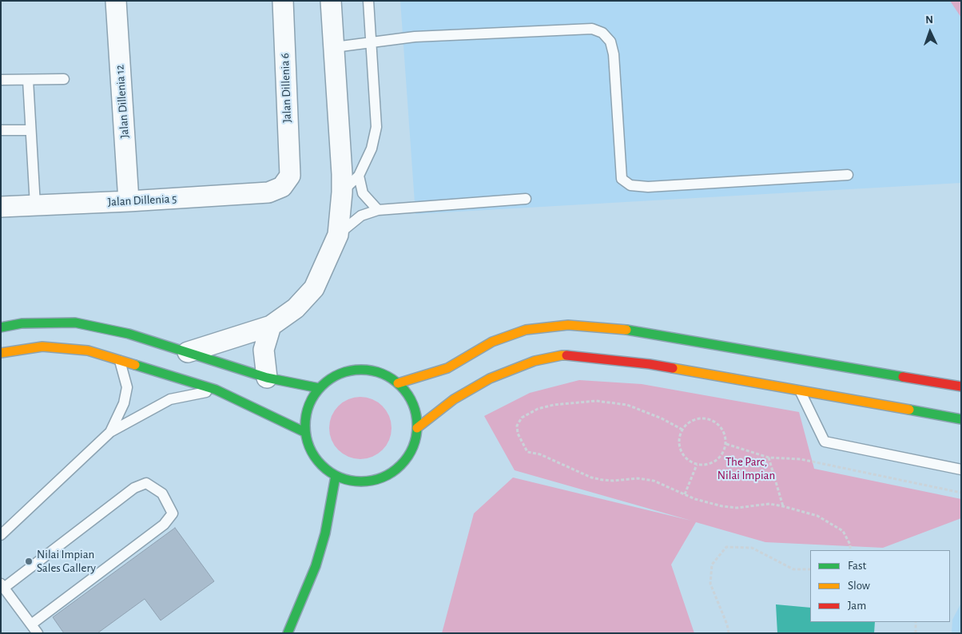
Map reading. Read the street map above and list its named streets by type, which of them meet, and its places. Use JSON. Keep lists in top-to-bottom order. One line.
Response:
{"streets":{"street":["Jalan Dillenia 6","Jalan Dillenia 12","Jalan Dillenia 5"]},"crossings":[["Jalan Dillenia 6","Jalan Dillenia 5"],["Jalan Dillenia 12","Jalan Dillenia 5"]],"parks":["The Parc, Nilai Impian"],"places":["Nilai Impian Sales Gallery"],"legend":["Fast","Slow","Jam"],"north":"top"}
